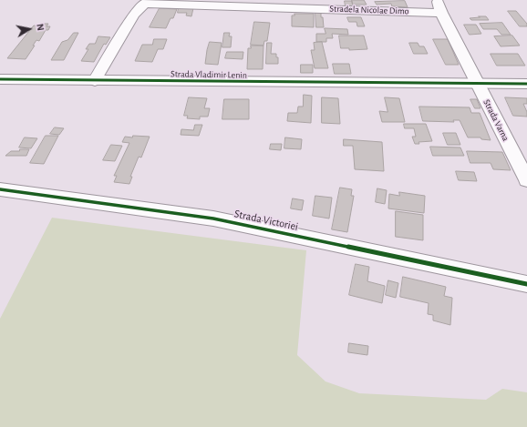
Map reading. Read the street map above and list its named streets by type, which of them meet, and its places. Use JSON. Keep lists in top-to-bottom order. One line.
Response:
{"streets":{"main road":["Strada Vladimir Lenin"],"street":["Stradela Nicolae Dimo","Strada Varna","Strada Victoriei"]},"crossings":[["Stradela Nicolae Dimo","Strada Varna"],["Strada Vladimir Lenin","Strada Varna"]],"north":"right"}
